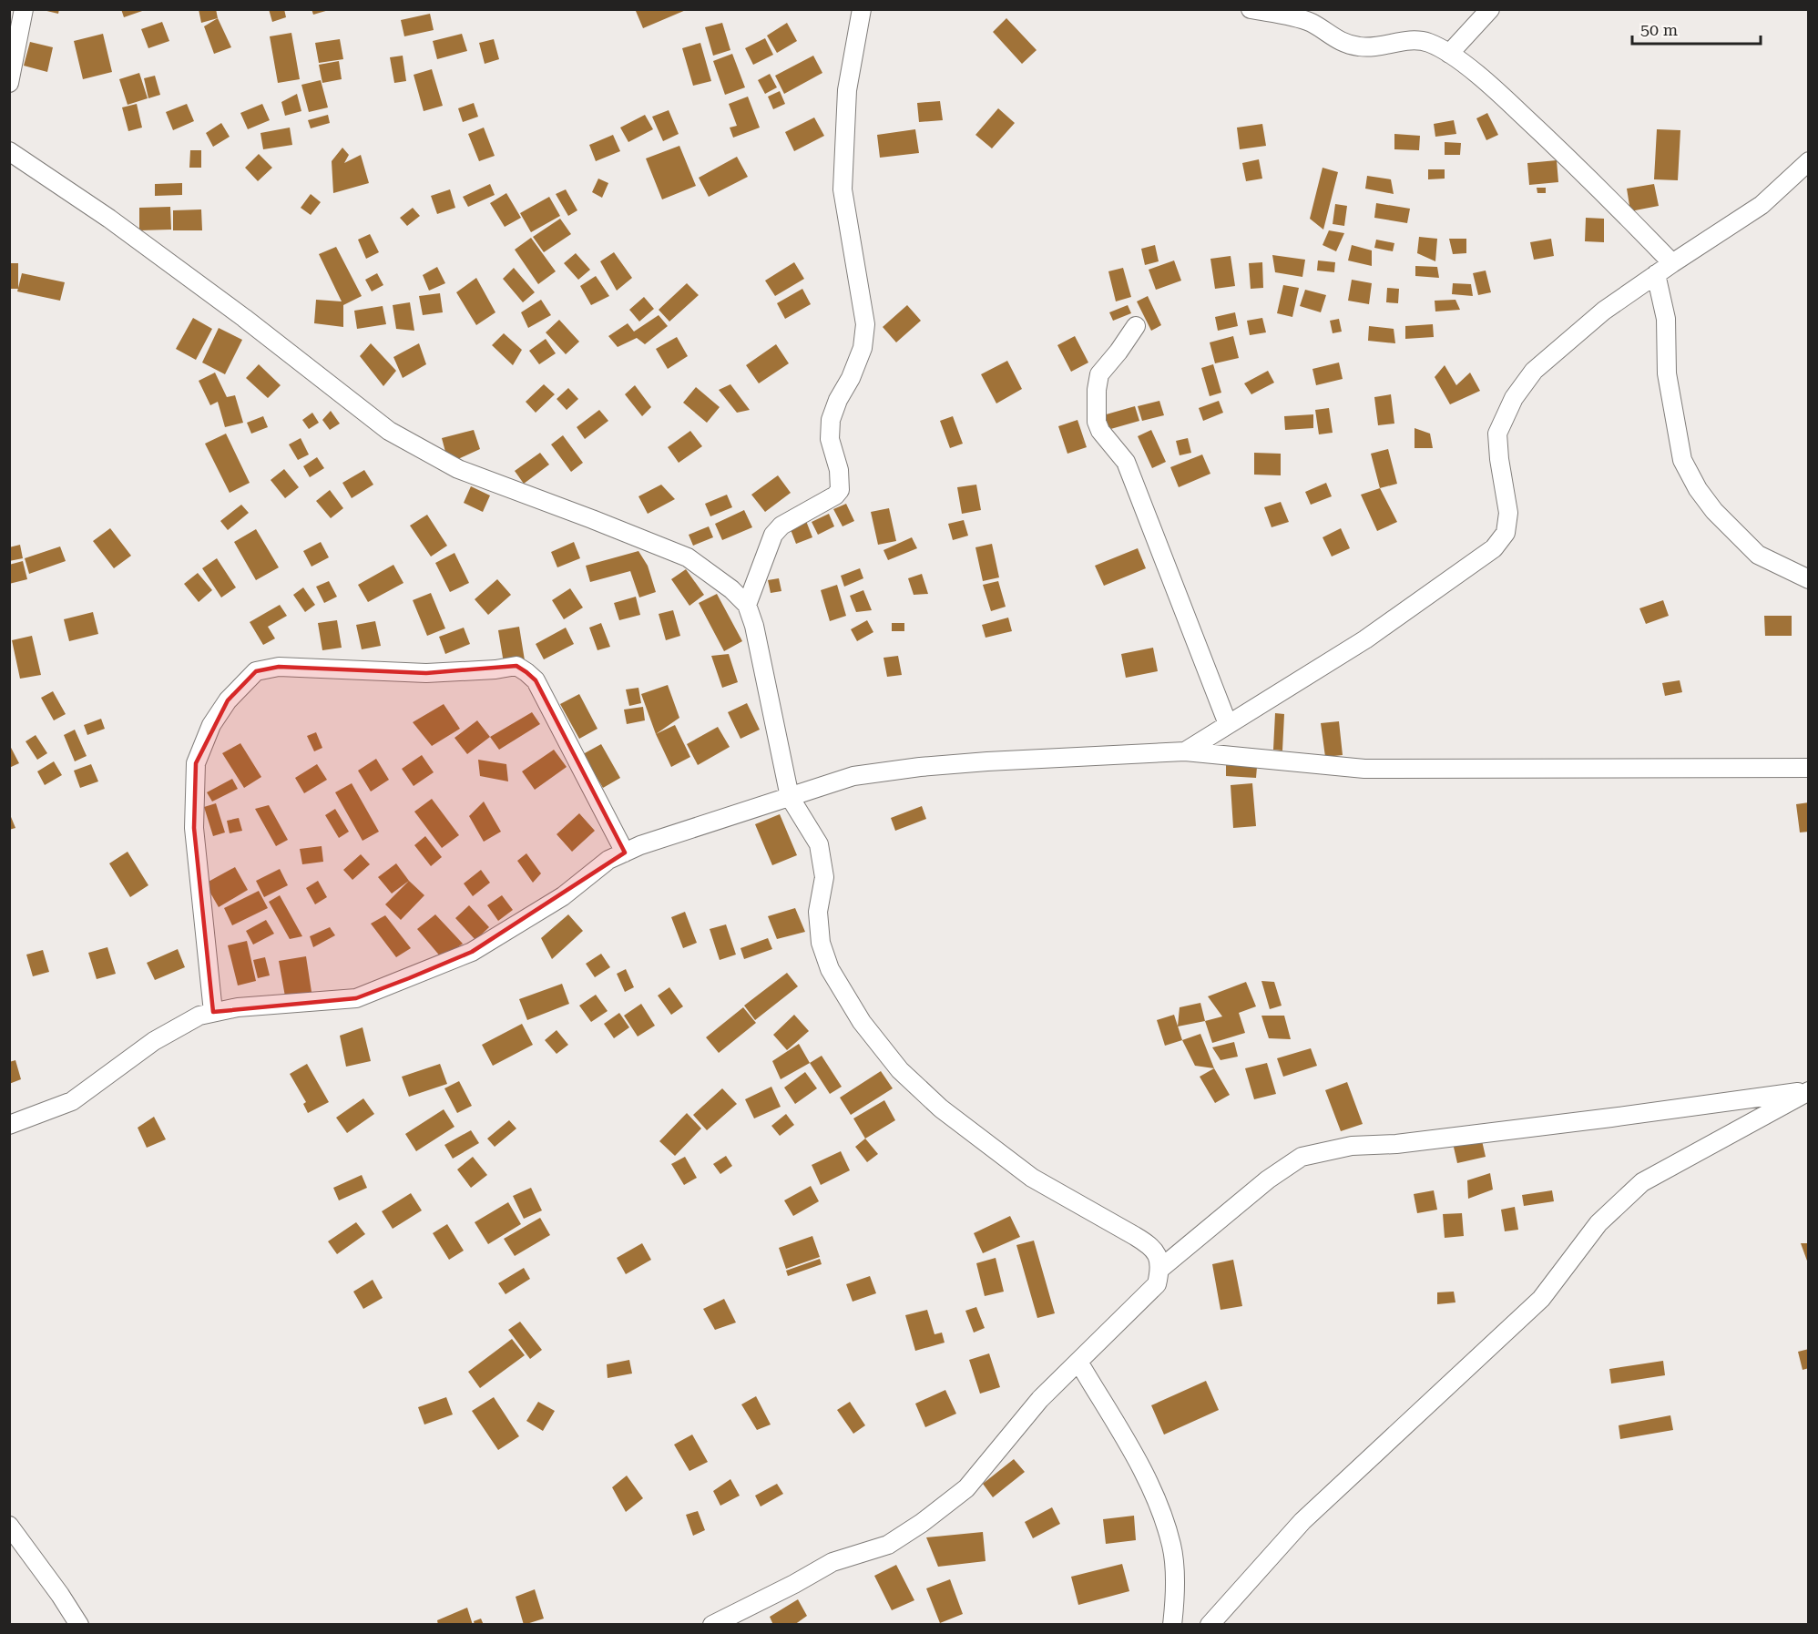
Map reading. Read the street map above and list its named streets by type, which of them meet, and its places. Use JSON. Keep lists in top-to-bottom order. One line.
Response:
{"scale_bar":"50 m"}
